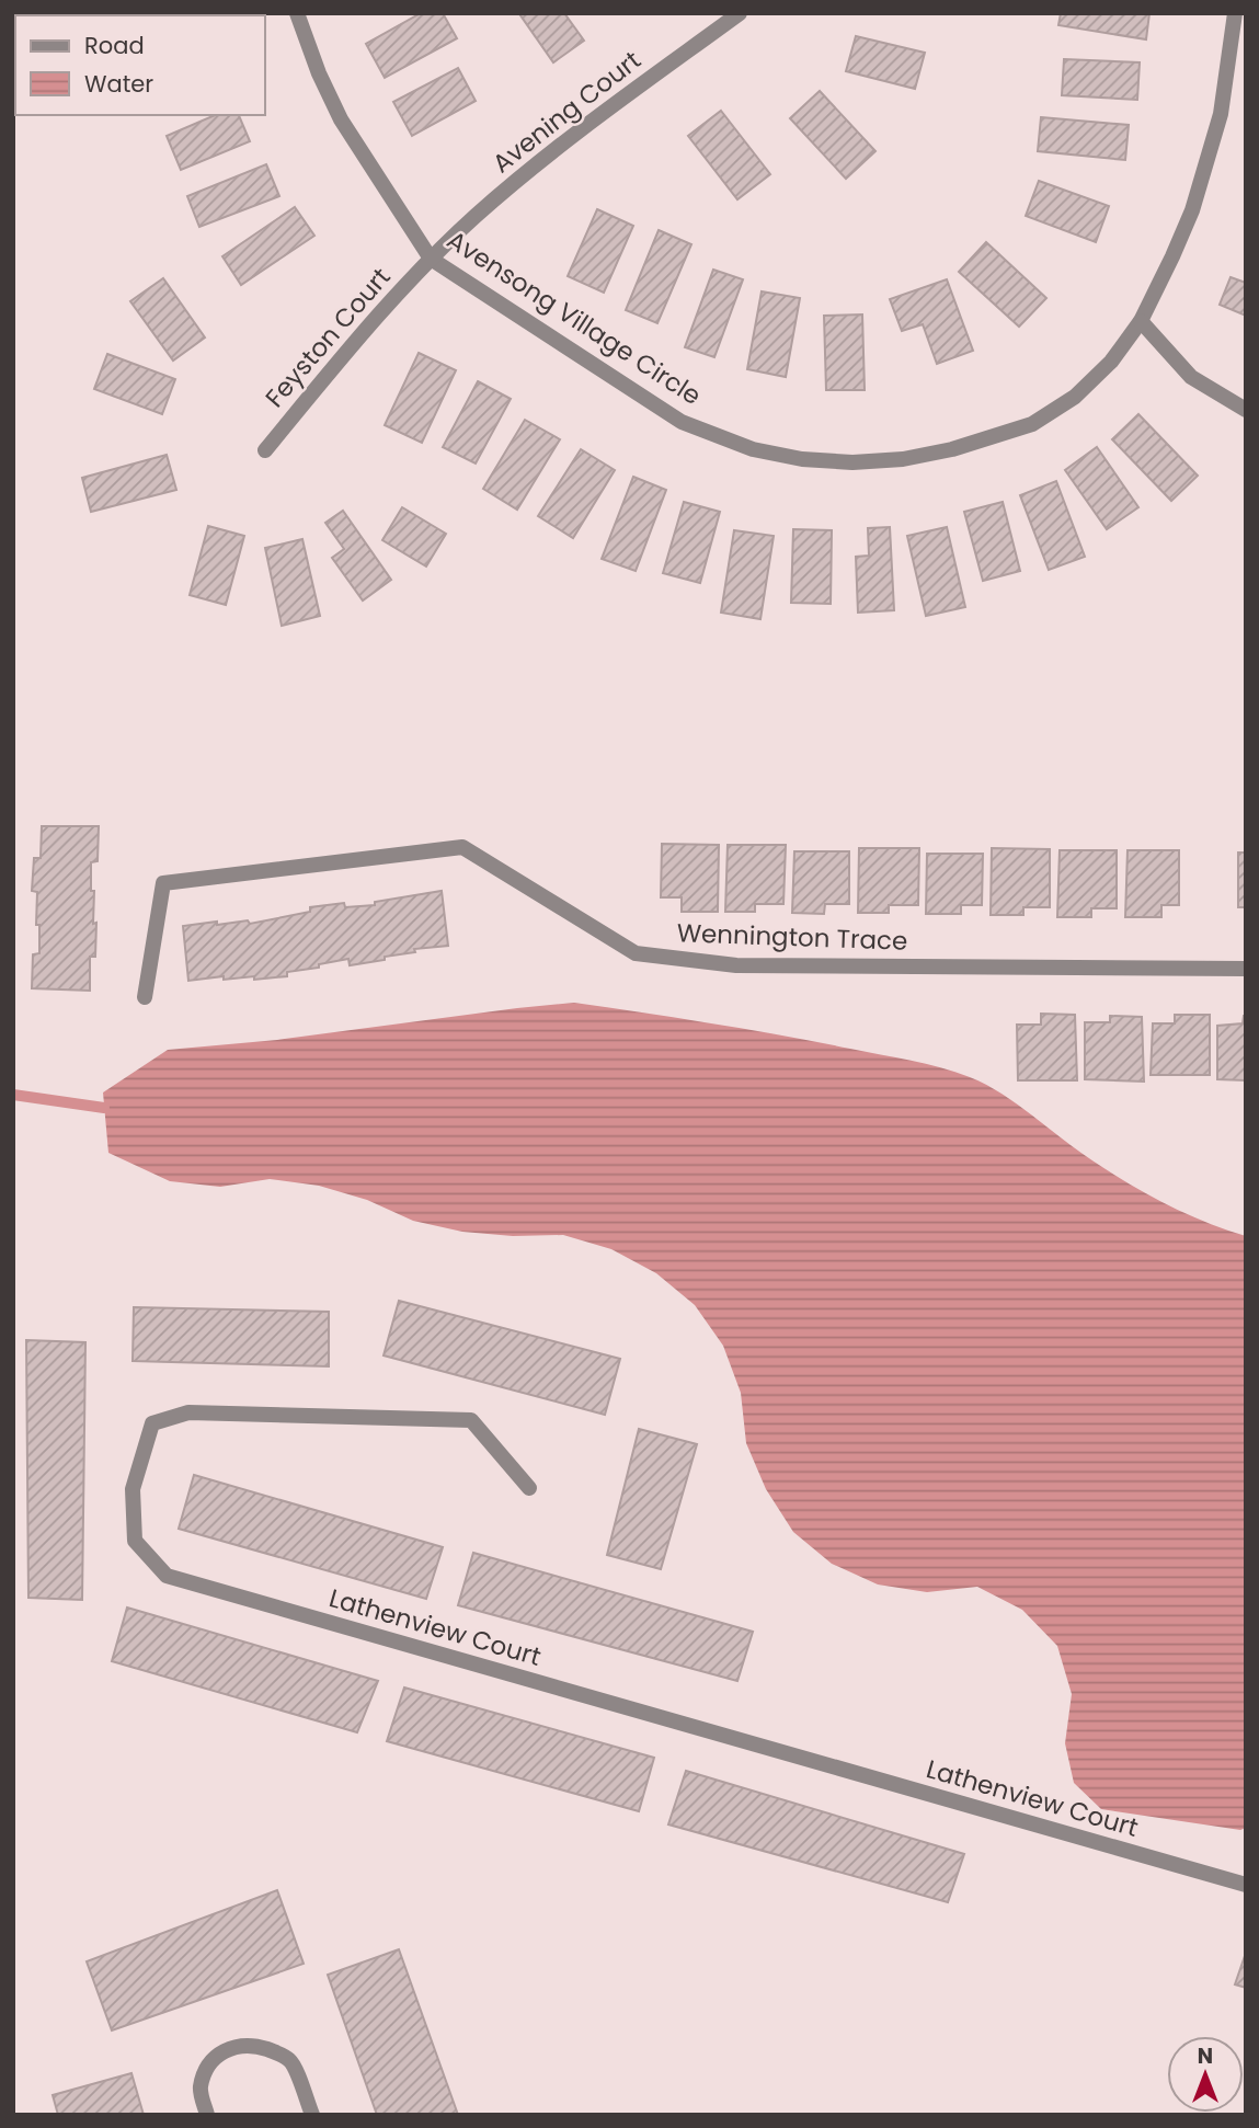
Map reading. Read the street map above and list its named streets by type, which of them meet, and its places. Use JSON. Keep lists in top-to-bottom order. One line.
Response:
{"streets":{"street":["Avening Court","Avensong Village Circle","Feyston Court","Wennington Trace","Lathenview Court"]},"crossings":[["Avening Court","Avensong Village Circle"],["Avening Court","Feyston Court"],["Avensong Village Circle","Feyston Court"]],"legend":["Road","Water"],"north":"top"}
